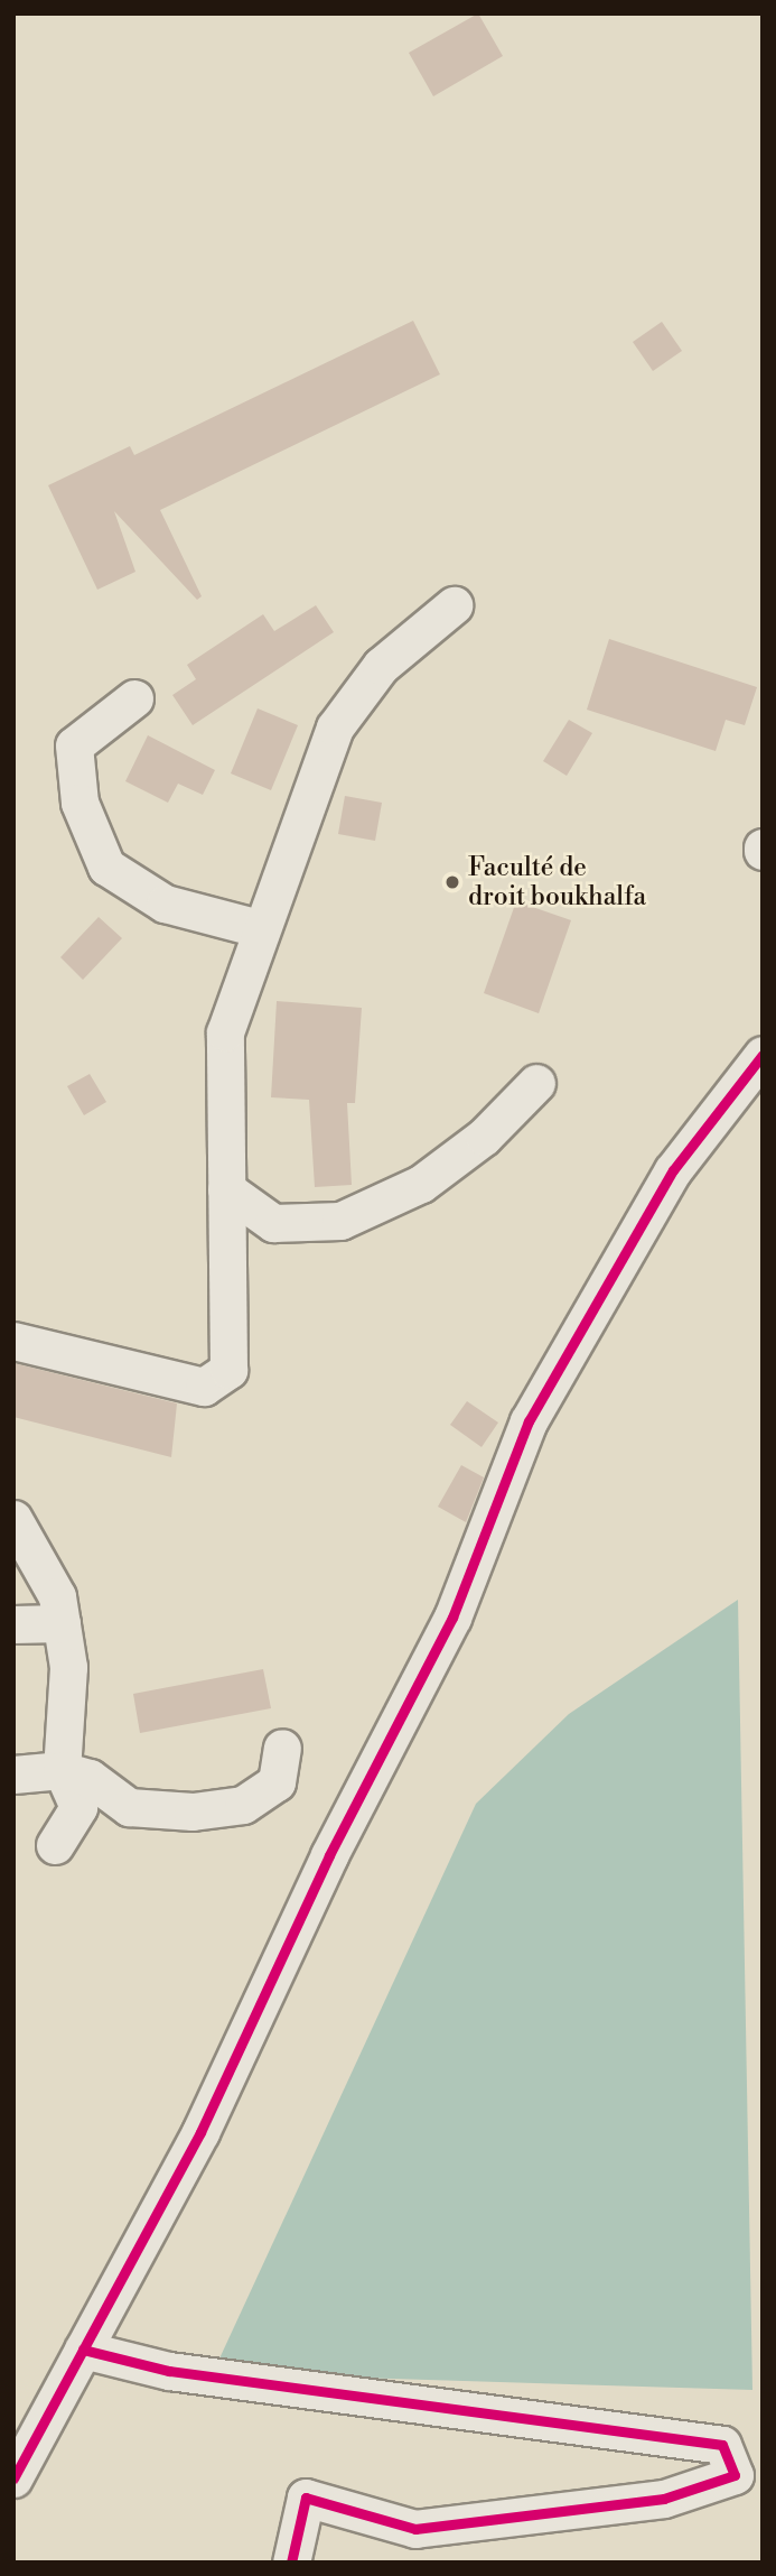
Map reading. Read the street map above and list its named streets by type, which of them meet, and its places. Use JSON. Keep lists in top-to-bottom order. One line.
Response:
{"places":["Faculté de droit boukhalfa"]}
